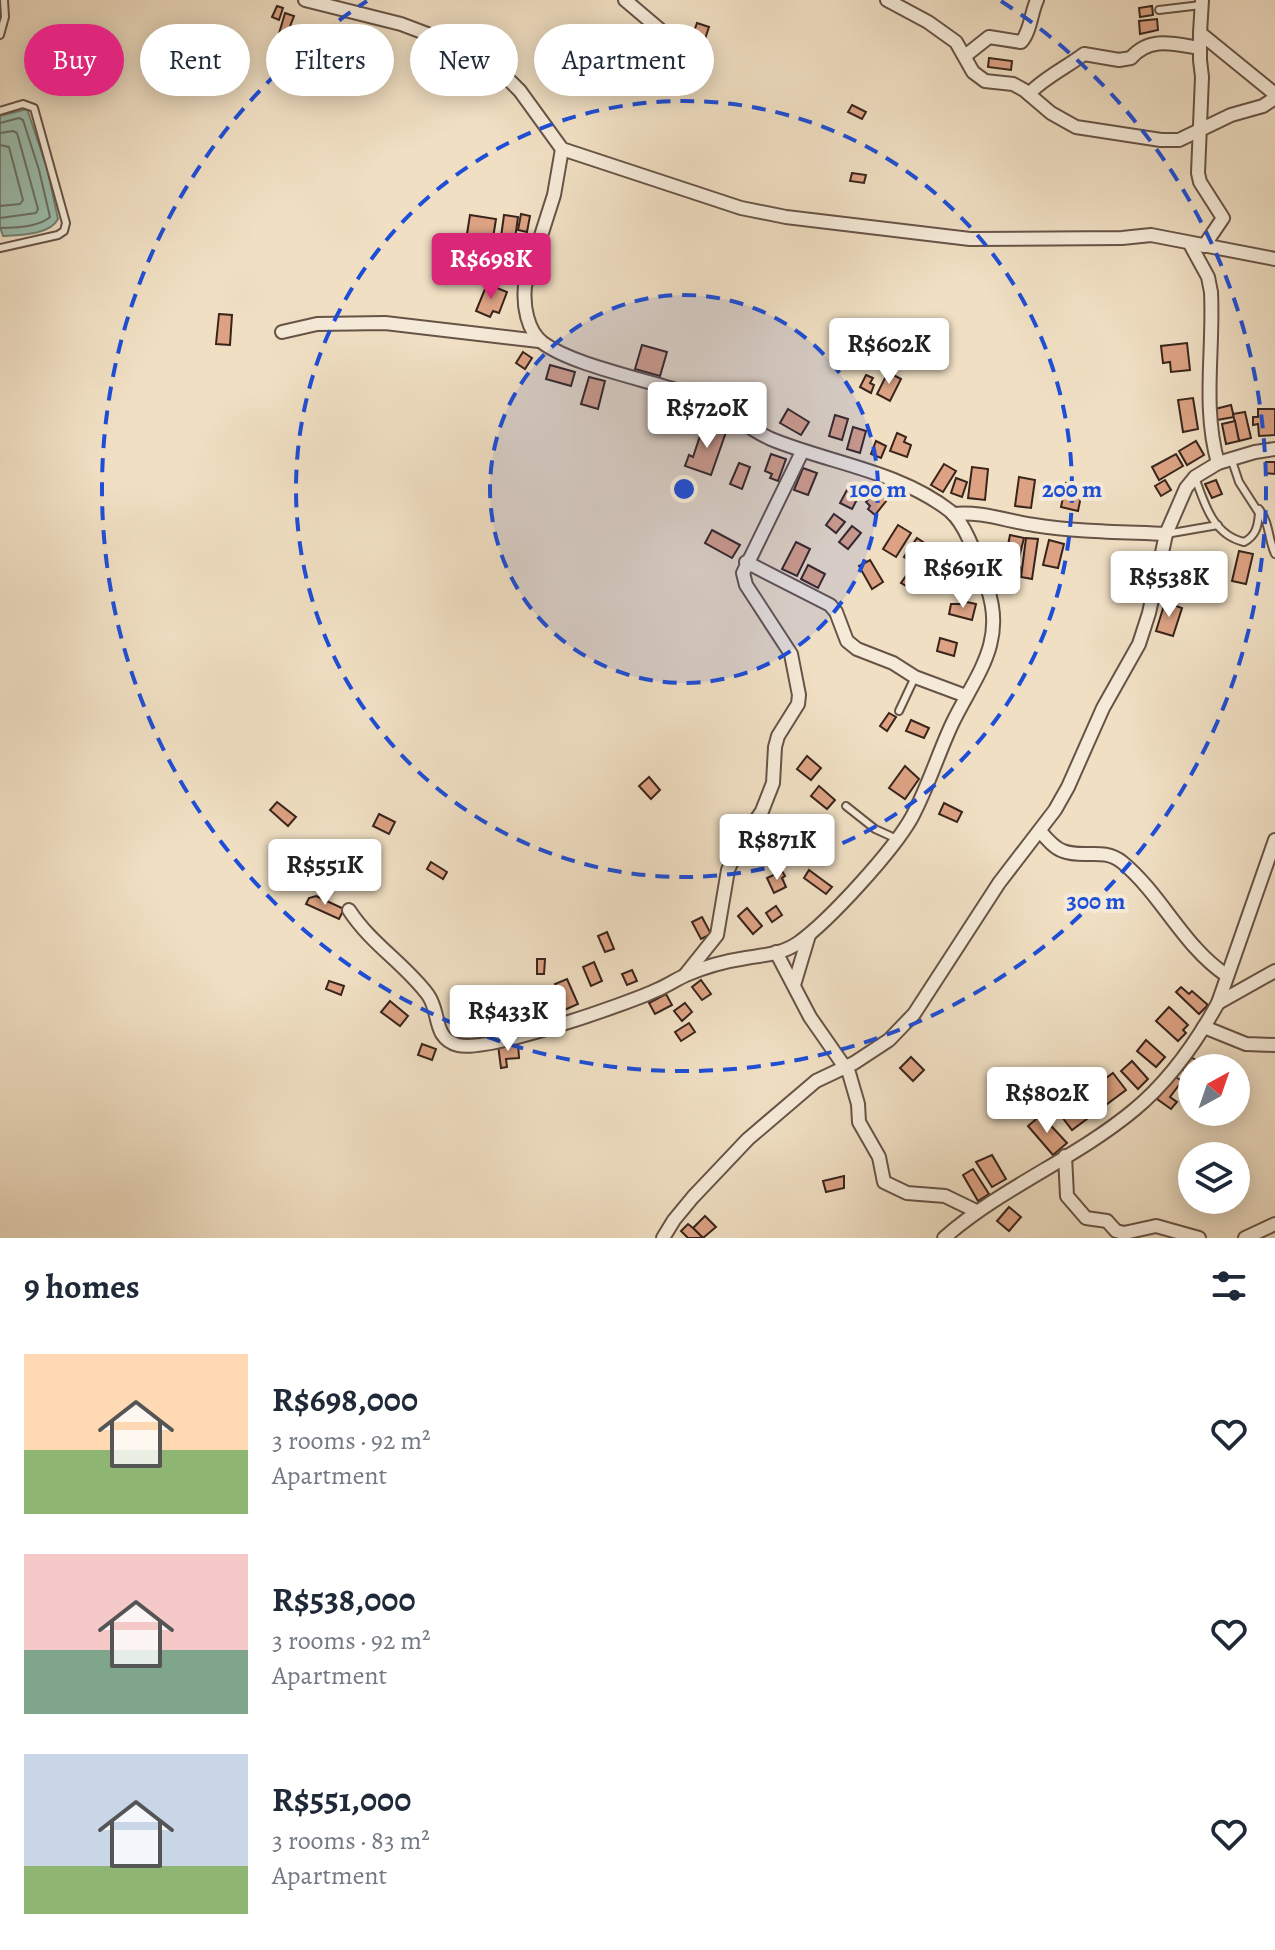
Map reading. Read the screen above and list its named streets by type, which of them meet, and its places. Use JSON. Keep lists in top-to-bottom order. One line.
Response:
{"north":"top right","page":{"chip":["Buy","Rent","Filters","New","Apartment"],"price":["R$698K","R$602K","R$720K","R$691K","R$538K","R$871K","R$551K","R$433K","R$802K"],"heading":"9 homes","list":[{"name":"R$698,000","note":"3 rooms · 92 m² · Apartment"},{"name":"R$538,000","note":"3 rooms · 92 m² · Apartment"},{"name":"R$551,000","note":"3 rooms · 83 m² · Apartment"}]},"rings":["100 m","200 m","300 m"]}
